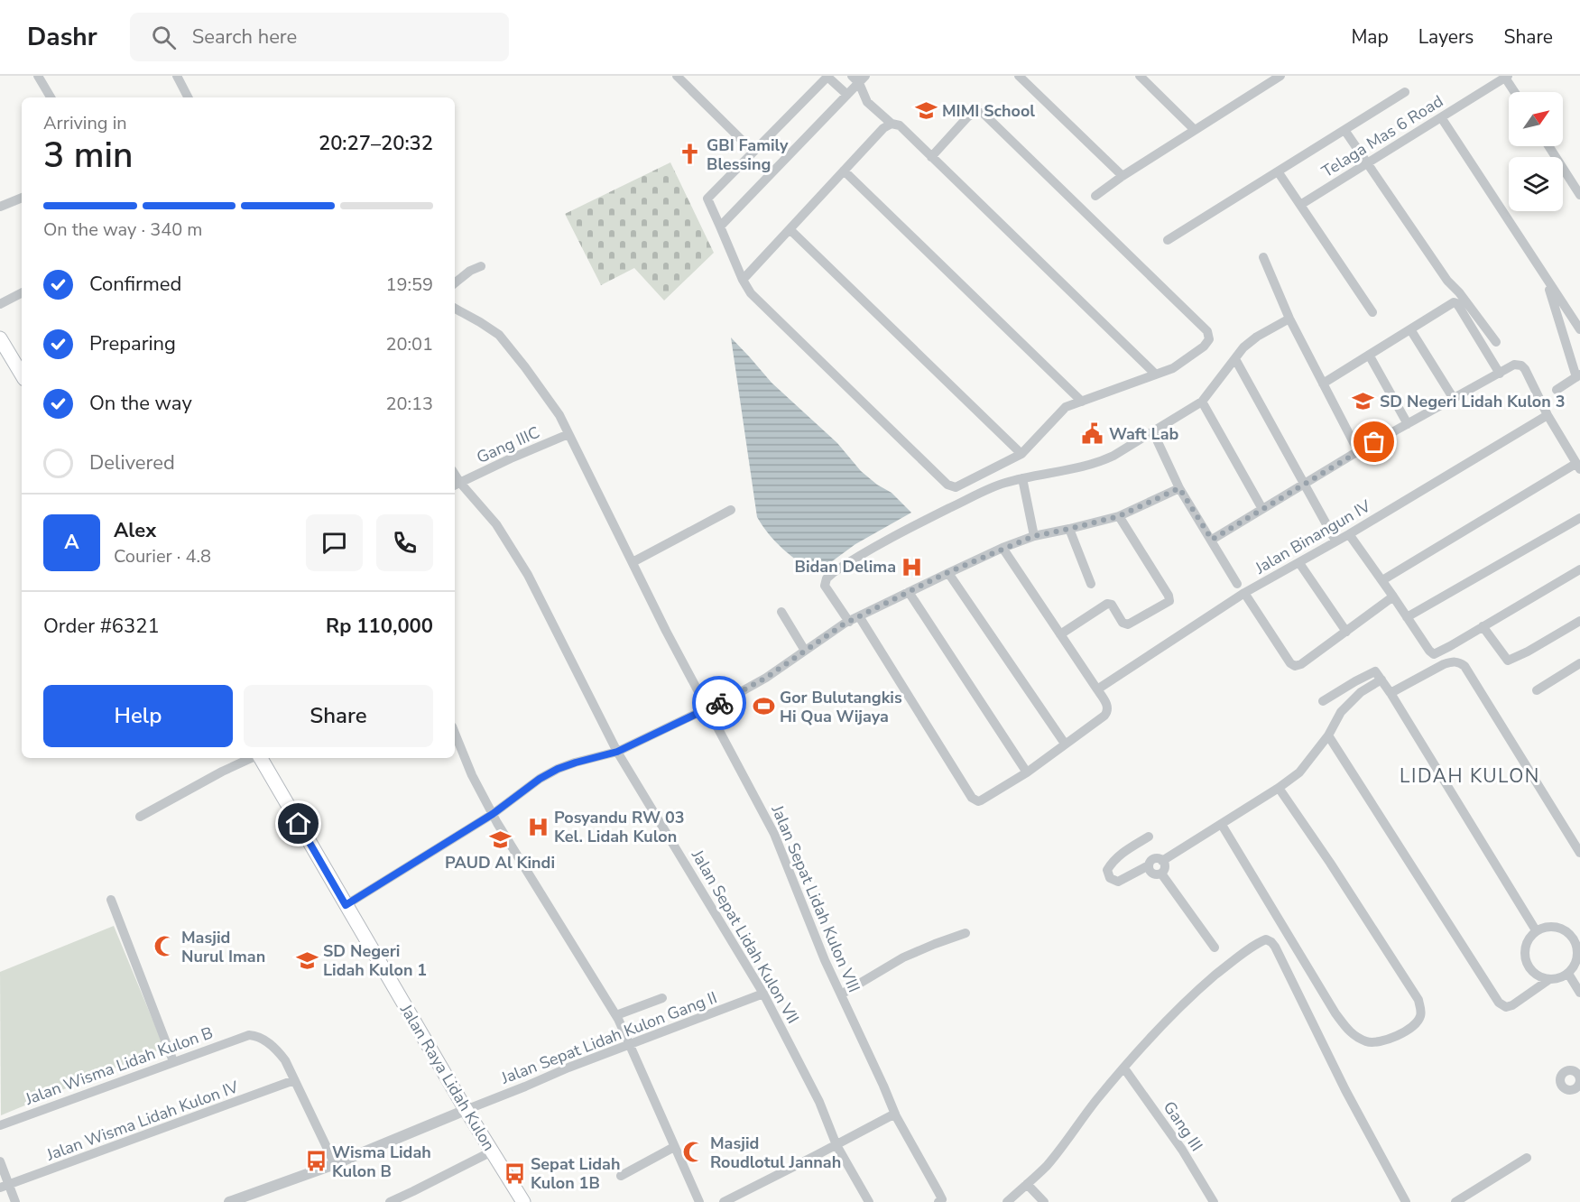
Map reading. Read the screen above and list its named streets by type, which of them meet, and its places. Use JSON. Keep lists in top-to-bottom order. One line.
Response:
{"streets":{"main road":["Jalan Raya Lidah Kulon"],"street":["Telaga Mas 6 Road","Gang IIIC","Jalan Binangun IV","Jalan Sepat Lidah Kulon VIII","Jalan Sepat Lidah Kulon VII","Jalan Sepat Lidah Kulon Gang II","Jalan Wisma Lidah Kulon B","Jalan Wisma Lidah Kulon IV","Gang III"]},"crossings":[["Gang IIIC","Jalan Sepat Lidah Kulon VIII"],["Gang IIIC","Jalan Sepat Lidah Kulon VII"],["Jalan Sepat Lidah Kulon VII","Jalan Sepat Lidah Kulon Gang II"],["Jalan Sepat Lidah Kulon Gang II","Jalan Raya Lidah Kulon"],["Jalan Wisma Lidah Kulon B","Jalan Wisma Lidah Kulon IV"]],"districts":["LIDAH KULON"],"places":{"school or university":["MIMI School","SD Negeri Lidah Kulon 3","PAUD Al Kindi","SD Negeri Lidah Kulon 1"],"church":["GBI Family Blessing"],"public building":["Waft Lab"],"hospital":["Bidan Delima","Posyandu RW 03 Kel. Lidah Kulon"],"sports":["Gor Bulutangkis Hi Qua Wijaya"],"mosque":["Masjid Nurul Iman","Masjid Roudlotul Jannah"],"bus stop":["Wisma Lidah Kulon B","Sepat Lidah Kulon 1B"]},"north":"top right","page":{"header":"Dashr","search":"Search here","nav":["Map","Layers","Share"],"heading":["3 min","Arriving in","20:27–20:32"],"panel":["Alex","Courier · 4.8","Order #6321","Rp 110,000"],"bar":"On the way · 340 m","list":[["Confirmed","19:59"],["Preparing","20:01"],["On the way","20:13"],"Delivered"],"round":"A","buttons":["Help","Share"]}}
